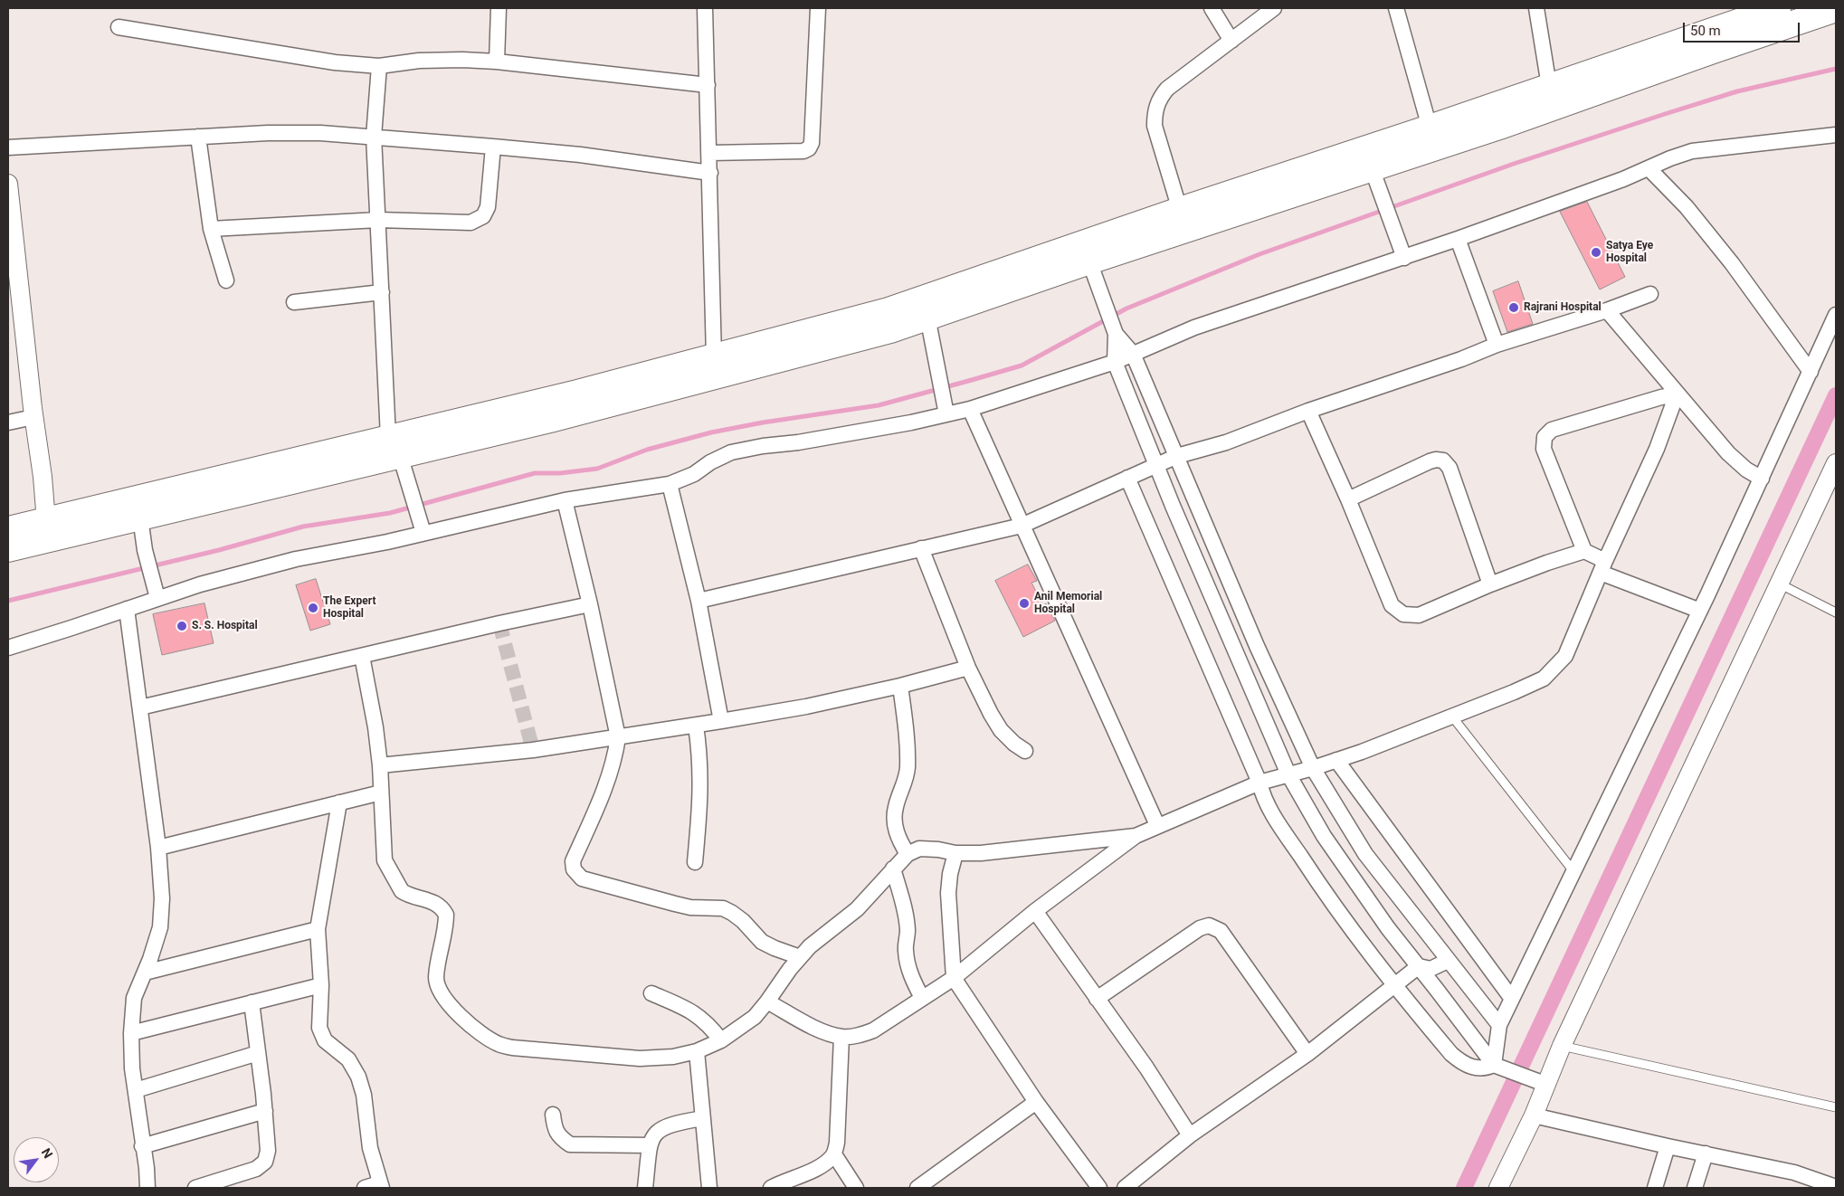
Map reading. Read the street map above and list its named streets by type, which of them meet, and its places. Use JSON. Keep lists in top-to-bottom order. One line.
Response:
{"places":["Satya Eye Hospital","Rajrani Hospital","Anil Memorial Hospital","The Expert Hospital","S. S. Hospital"],"scale_bar":"50 m","north":"top right"}
